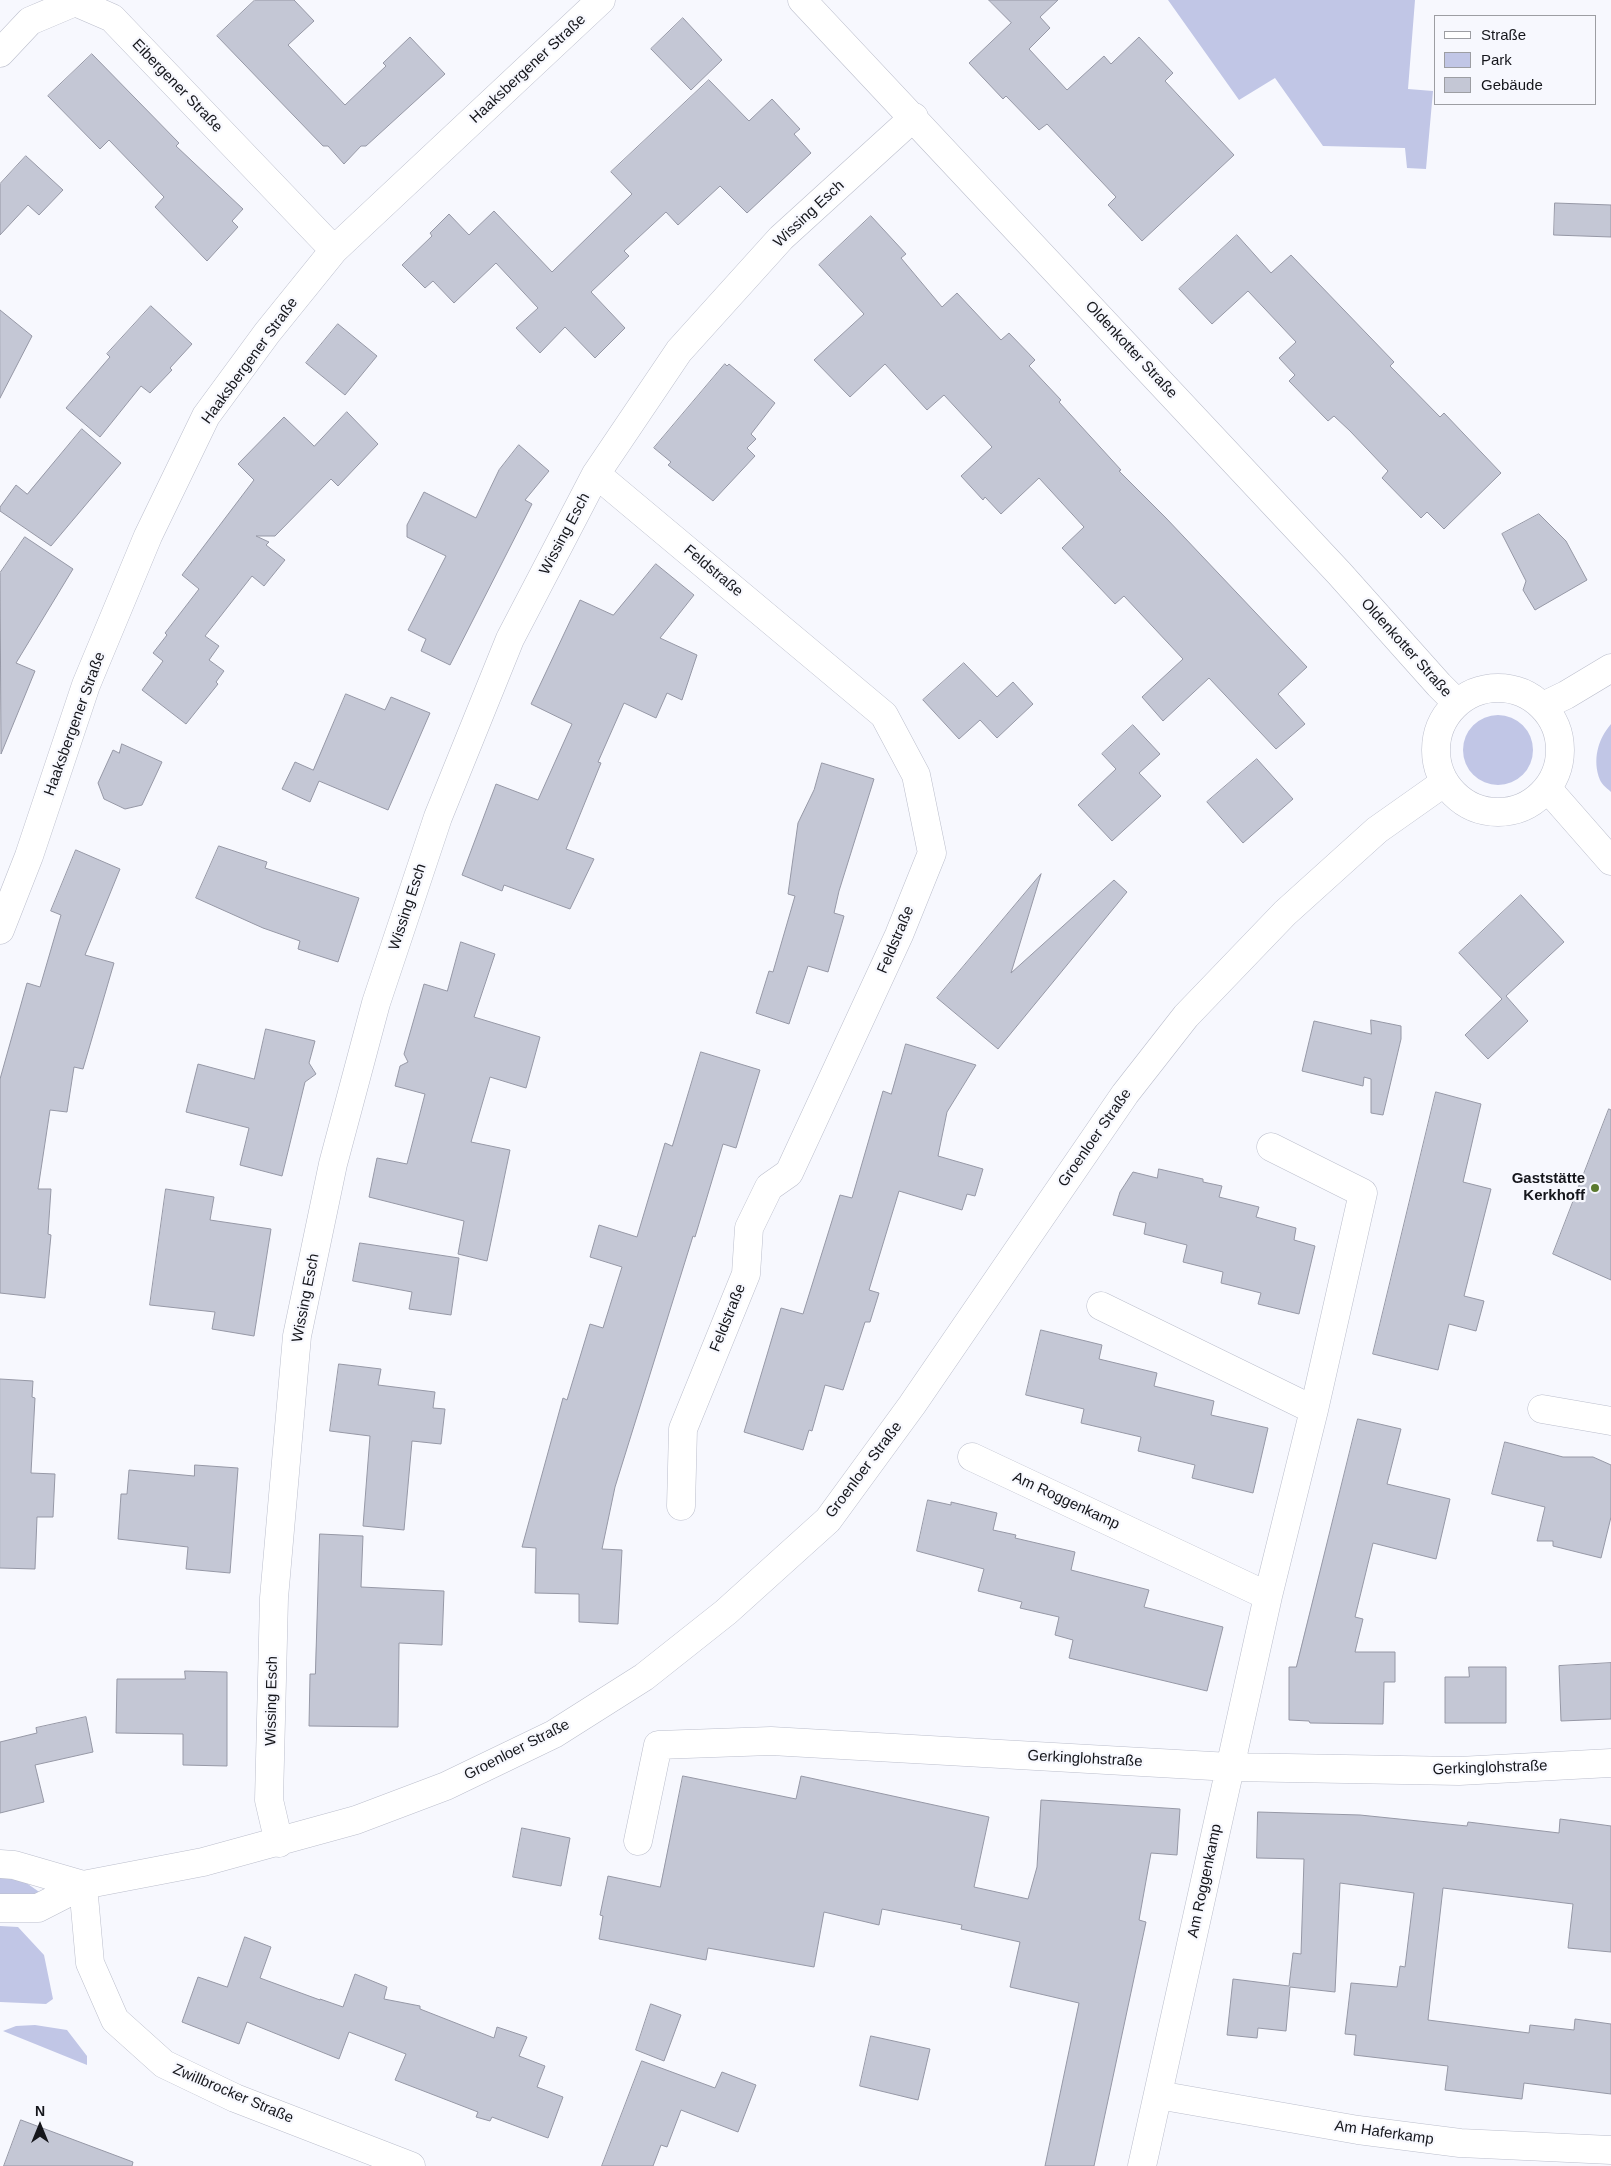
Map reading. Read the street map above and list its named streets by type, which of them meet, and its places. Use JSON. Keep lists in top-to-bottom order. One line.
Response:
{"streets":{"street":["Haaksbergener Straße","Eibergener Straße","Wissing Esch","Oldenkotter Straße","Feldstraße","Groenloer Straße","Am Roggenkamp","Gerkinglohstraße","Zwillbrocker Straße","Am Haferkamp"]},"crossings":[["Haaksbergener Straße","Eibergener Straße"],["Wissing Esch","Oldenkotter Straße"],["Wissing Esch","Feldstraße"],["Wissing Esch","Groenloer Straße"],["Oldenkotter Straße","Groenloer Straße"],["Groenloer Straße","Zwillbrocker Straße"],["Am Roggenkamp","Gerkinglohstraße"],["Am Roggenkamp","Am Haferkamp"]],"places":["Gaststätte Kerkhoff"],"legend":["Straße","Park","Gebäude"],"north":"top"}
